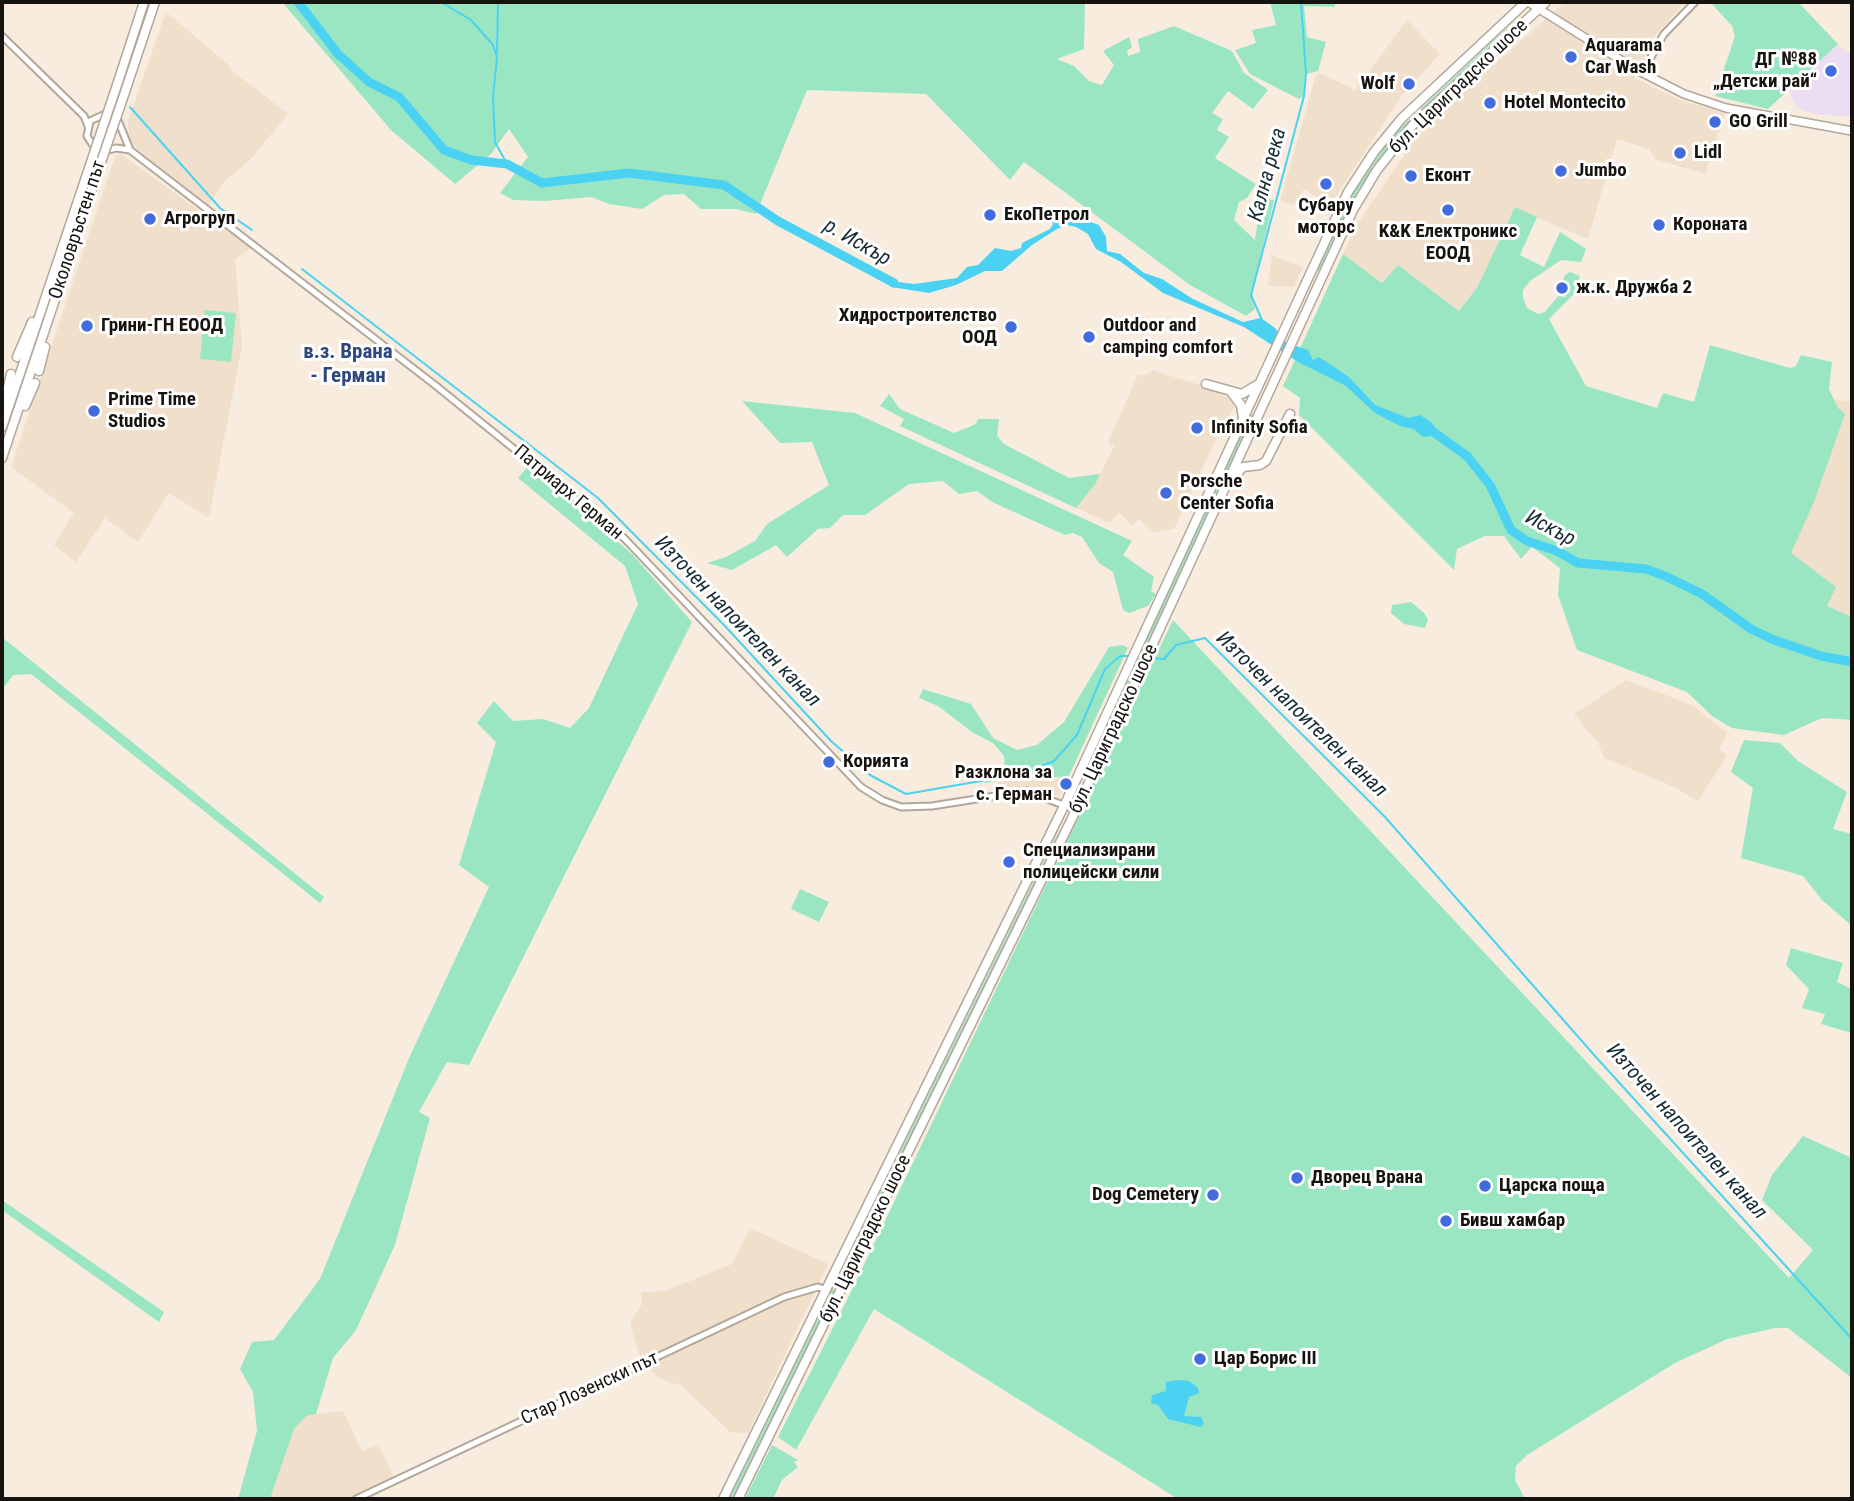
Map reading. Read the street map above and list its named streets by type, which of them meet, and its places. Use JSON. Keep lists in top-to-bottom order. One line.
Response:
{"streets":{"highway":["бул. Цариградско шосе","Околовръстен път"],"street":["Патриарх Герман","Стар Лозенски път"]},"crossings":[["бул. Цариградско шосе","Патриарх Герман"],["бул. Цариградско шосе","Стар Лозенски път"]],"districts":["в.з. Врана - Герман"],"water":["Кална река","р. Искър","Искър","Източен напоителен канал"],"places":["Aquarama Car Wash","ДГ №88 „Детски рай“","Wolf","Hotel Montecito","GO Grill","Lidl","Jumbo","Еконт","Субару моторс","K&K Електроникс ЕООД","ЕкоПетрол","Агрогруп","Короната","ж.к. Дружба 2","Грини-ГН ЕООД","Хидростроителство ООД","Outdoor and camping comfort","Prime Time Studios","Infinity Sofia","Porsche Center Sofia","Корията","Разклона за с. Герман","Специализирани полицейски сили","Дворец Врана","Царска поща","Dog Cemetery","Бивш хамбар","Цар Борис III"]}
